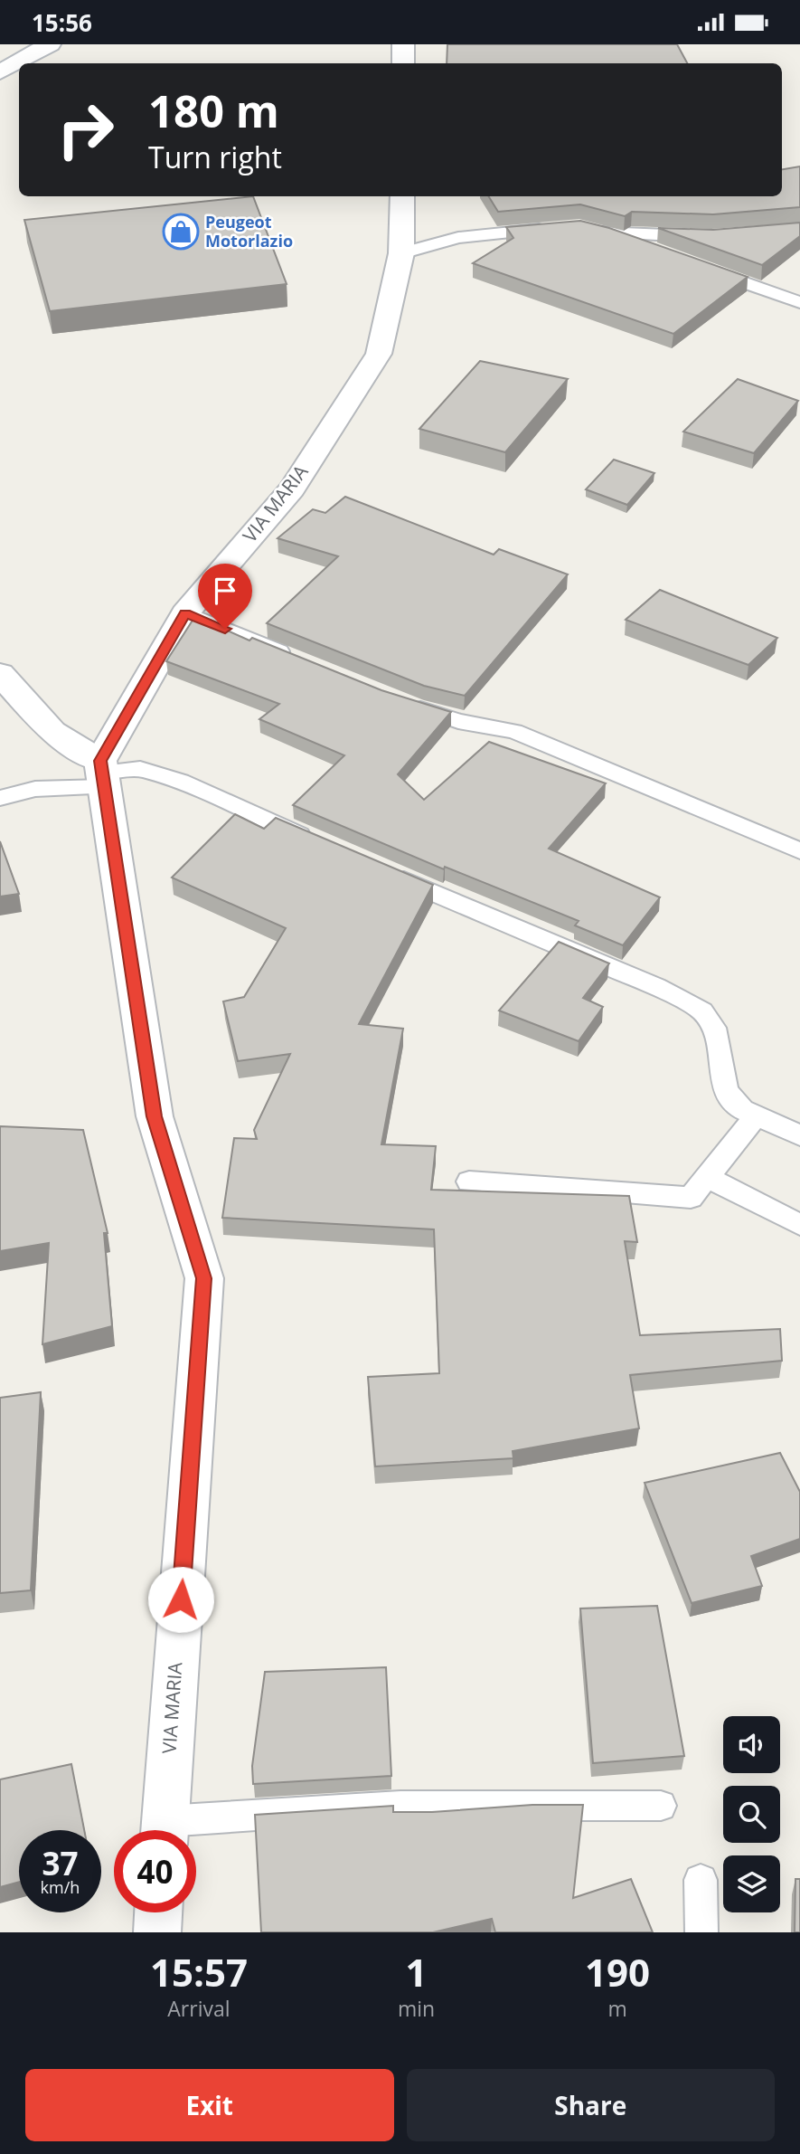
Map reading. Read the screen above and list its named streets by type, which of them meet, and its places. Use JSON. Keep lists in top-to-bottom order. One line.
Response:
{"streets":{"street":["VIA MARIA"]},"places":{"shop":["Peugeot Motorlazio"]},"page":{"status":"15:56","turn":["180 m","Turn right"],"speed":"37 km/h","limit":"40","eta":["15:57","Arrival","1","min","190","m"],"buttons":["Exit","Share"]}}
